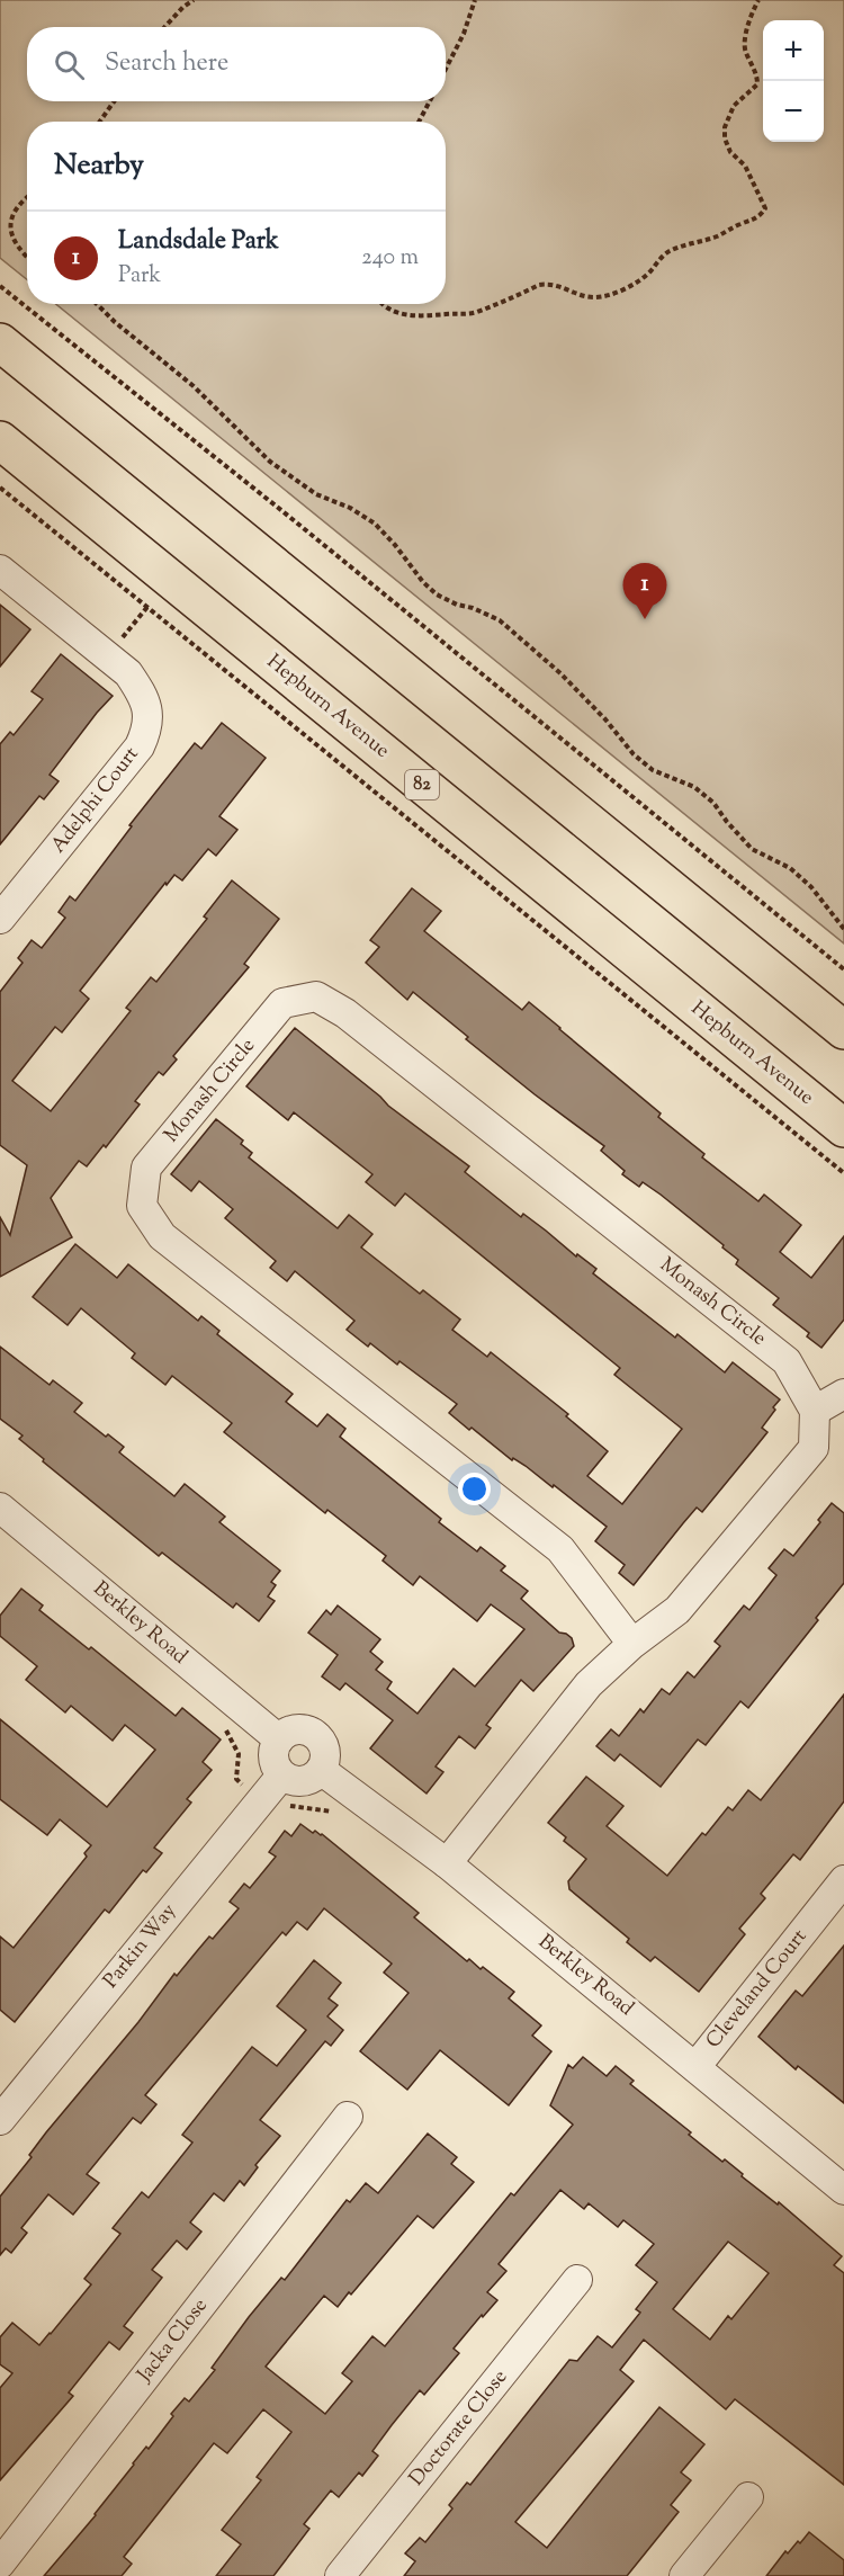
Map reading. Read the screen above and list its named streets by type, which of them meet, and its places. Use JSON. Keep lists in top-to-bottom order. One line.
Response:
{"streets":{"main road":["Hepburn Avenue","82"],"street":["Adelphi Court","Monash Circle","Berkley Road","Parkin Way","Cleveland Court","Jacka Close","Doctorate Close"]},"crossings":[["Berkley Road","Parkin Way"],["Berkley Road","Cleveland Court"]],"page":{"map_buttons":["+","−"],"search":"Search here","heading":"Nearby","list":[{"mark":"1","name":"Landsdale Park","note":"Park","value":"240 m"}],"pins":"1"}}
